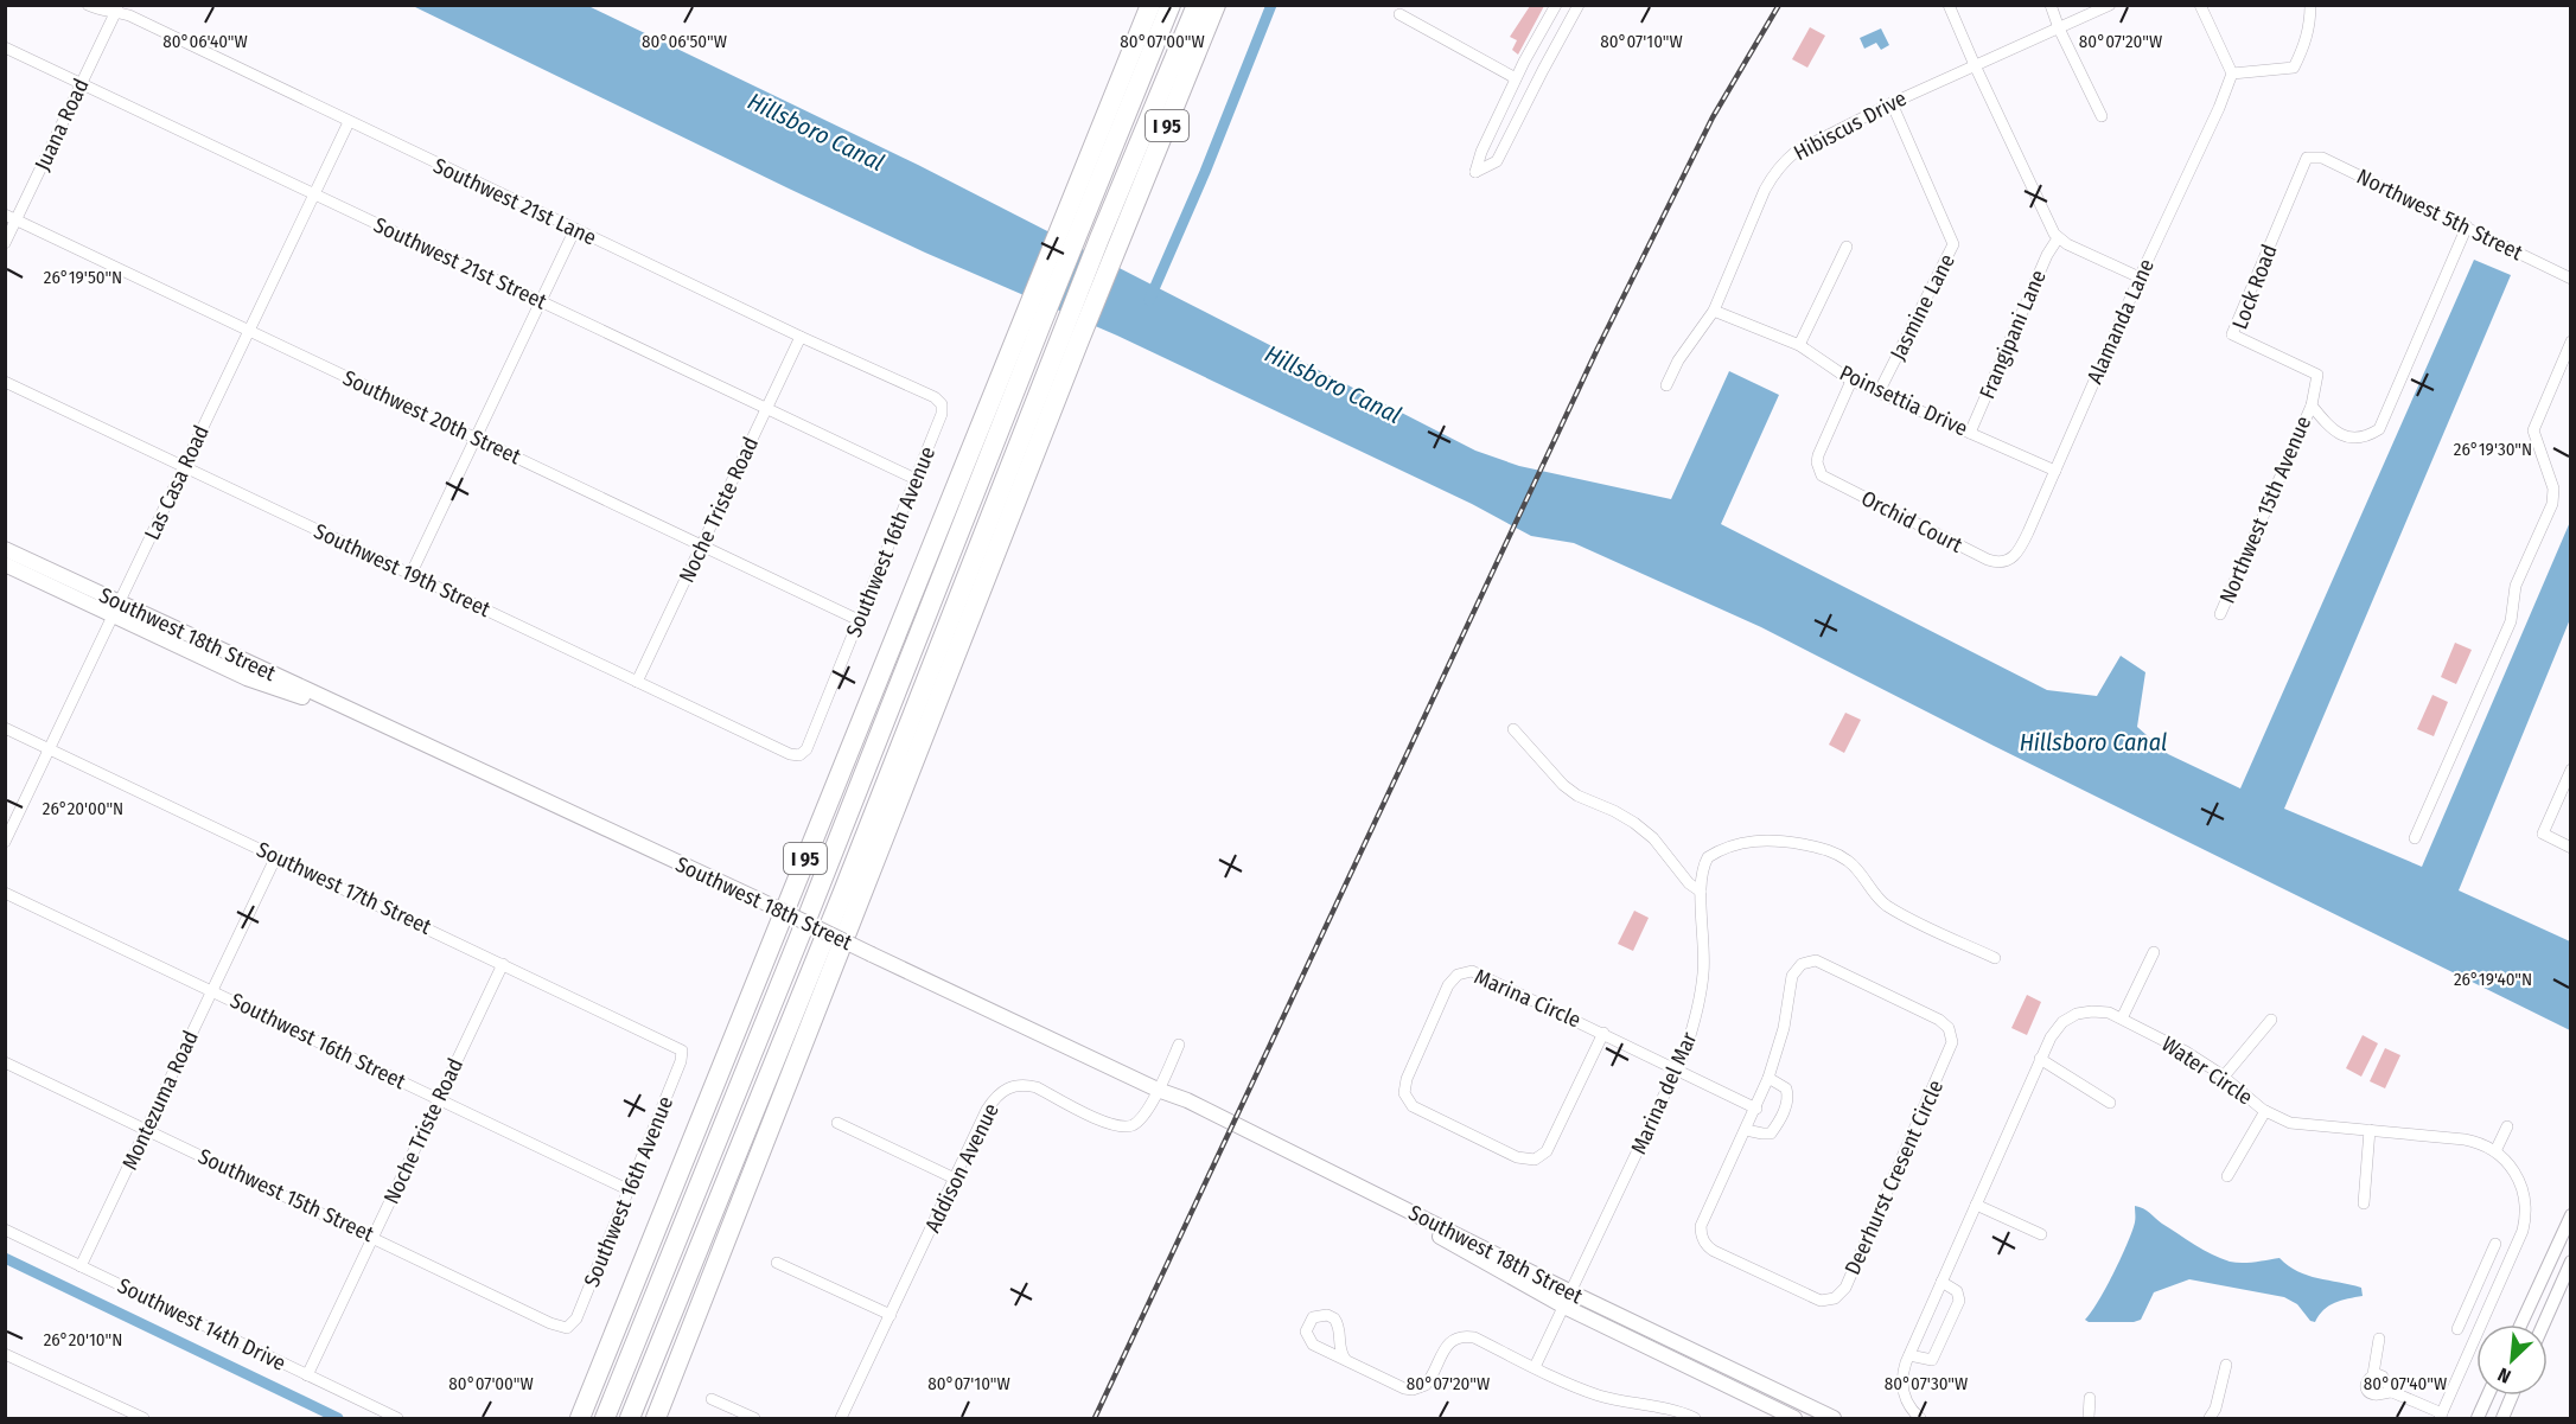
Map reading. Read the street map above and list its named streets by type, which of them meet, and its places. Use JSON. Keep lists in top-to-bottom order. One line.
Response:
{"streets":{"highway":["I 95"],"main road":["Southwest 18th Street"],"street":["Juana Road","Hibiscus Drive","Southwest 21st Lane","Northwest 5th Street","Southwest 21st Street","Lock Road","Jasmine Lane","Alamanda Lane","Frangipani Lane","Poinsettia Drive","Southwest 20th Street","Las Casa Road","Noche Triste Road","Northwest 15th Avenue","Orchid Court","Southwest 16th Avenue","Southwest 19th Street","Southwest 17th Street","Marina Circle","Southwest 16th Street","Water Circle","Marina del Mar","Montezuma Road","Addison Avenue","Deerhurst Cresent Circle","Southwest 15th Street","Southwest 14th Drive"]},"crossings":[["Juana Road","Southwest 21st Lane"],["Juana Road","Southwest 21st Street"],["Juana Road","Southwest 20th Street"],["Hibiscus Drive","Jasmine Lane"],["Hibiscus Drive","Poinsettia Drive"],["Southwest 21st Lane","Las Casa Road"],["Southwest 21st Lane","Noche Triste Road"],["Southwest 21st Lane","Southwest 16th Avenue"],["Northwest 5th Street","Lock Road"],["Southwest 21st Street","Las Casa Road"],["Southwest 21st Street","Noche Triste Road"],["Southwest 21st Street","Southwest 16th Avenue"],["Lock Road","Northwest 15th Avenue"],["Jasmine Lane","Poinsettia Drive"],["Alamanda Lane","Poinsettia Drive"],["Alamanda Lane","Orchid Court"],["Frangipani Lane","Poinsettia Drive"],["Poinsettia Drive","Orchid Court"],["Southwest 20th Street","Las Casa Road"],["Southwest 20th Street","Noche Triste Road"],["Southwest 20th Street","Southwest 16th Avenue"],["Las Casa Road","Southwest 19th Street"],["Las Casa Road","Southwest 18th Street"],["Las Casa Road","Southwest 17th Street"],["Noche Triste Road","Southwest 19th Street"],["Noche Triste Road","Southwest 17th Street"],["Noche Triste Road","Southwest 16th Street"],["Noche Triste Road","Southwest 15th Street"],["Noche Triste Road","Southwest 14th Drive"],["Southwest 16th Avenue","Southwest 19th Street"],["Southwest 16th Avenue","Southwest 17th Street"],["Southwest 16th Avenue","Southwest 16th Street"],["Southwest 16th Avenue","Southwest 15th Street"],["Southwest 18th Street","Marina del Mar"],["Southwest 18th Street","Addison Avenue"],["Southwest 17th Street","Montezuma Road"],["Southwest 16th Street","Montezuma Road"],["Montezuma Road","Southwest 15th Street"],["Montezuma Road","Southwest 14th Drive"]],"water":["Hillsboro Canal"],"north":"bottom left","coordinates":["80°06'40\"W","80°06'50\"W","80°07'00\"W","80°07'10\"W","80°07'20\"W","26°19'50\"N","26°19'30\"N","26°20'00\"N","26°19'40\"N","26°20'10\"N","80°07'30\"W","80°07'40\"W"]}
